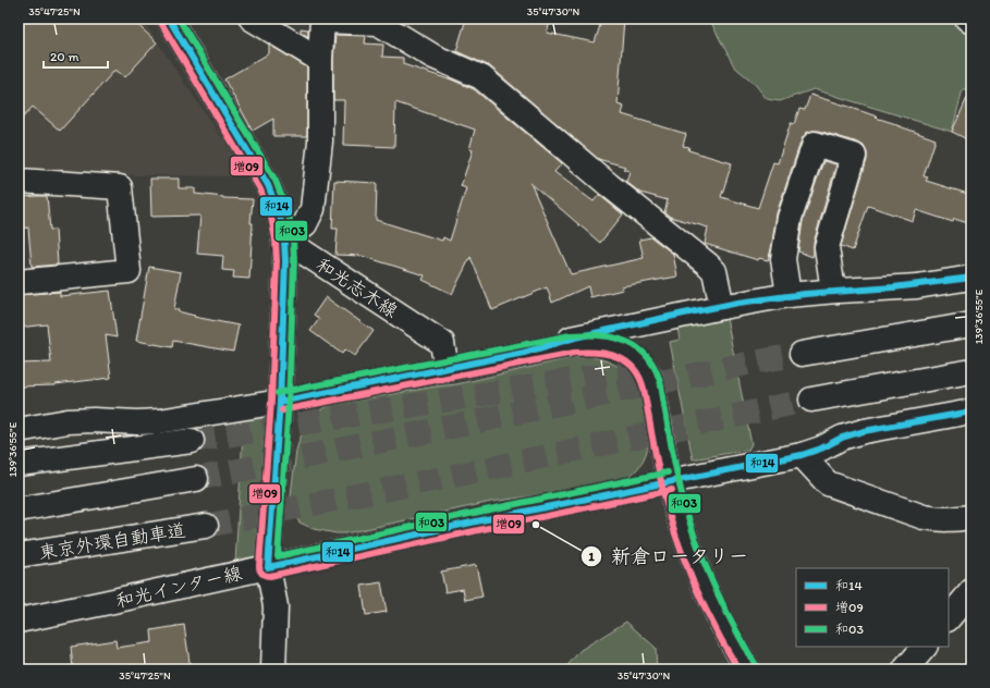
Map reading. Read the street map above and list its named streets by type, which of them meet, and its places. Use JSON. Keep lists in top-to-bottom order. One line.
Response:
{"streets":{"main road":["和光志木線","東京外環自動車道","和光インター線"]},"places":["新倉ロータリー"],"lines":["transit line 和14","transit line 和03","transit line 増09"],"legend":["和14","増09","和03"],"scale_bar":"20 m","coordinates":["35°47'25\"N","35°47'30\"N","139°36'55\"E"]}
